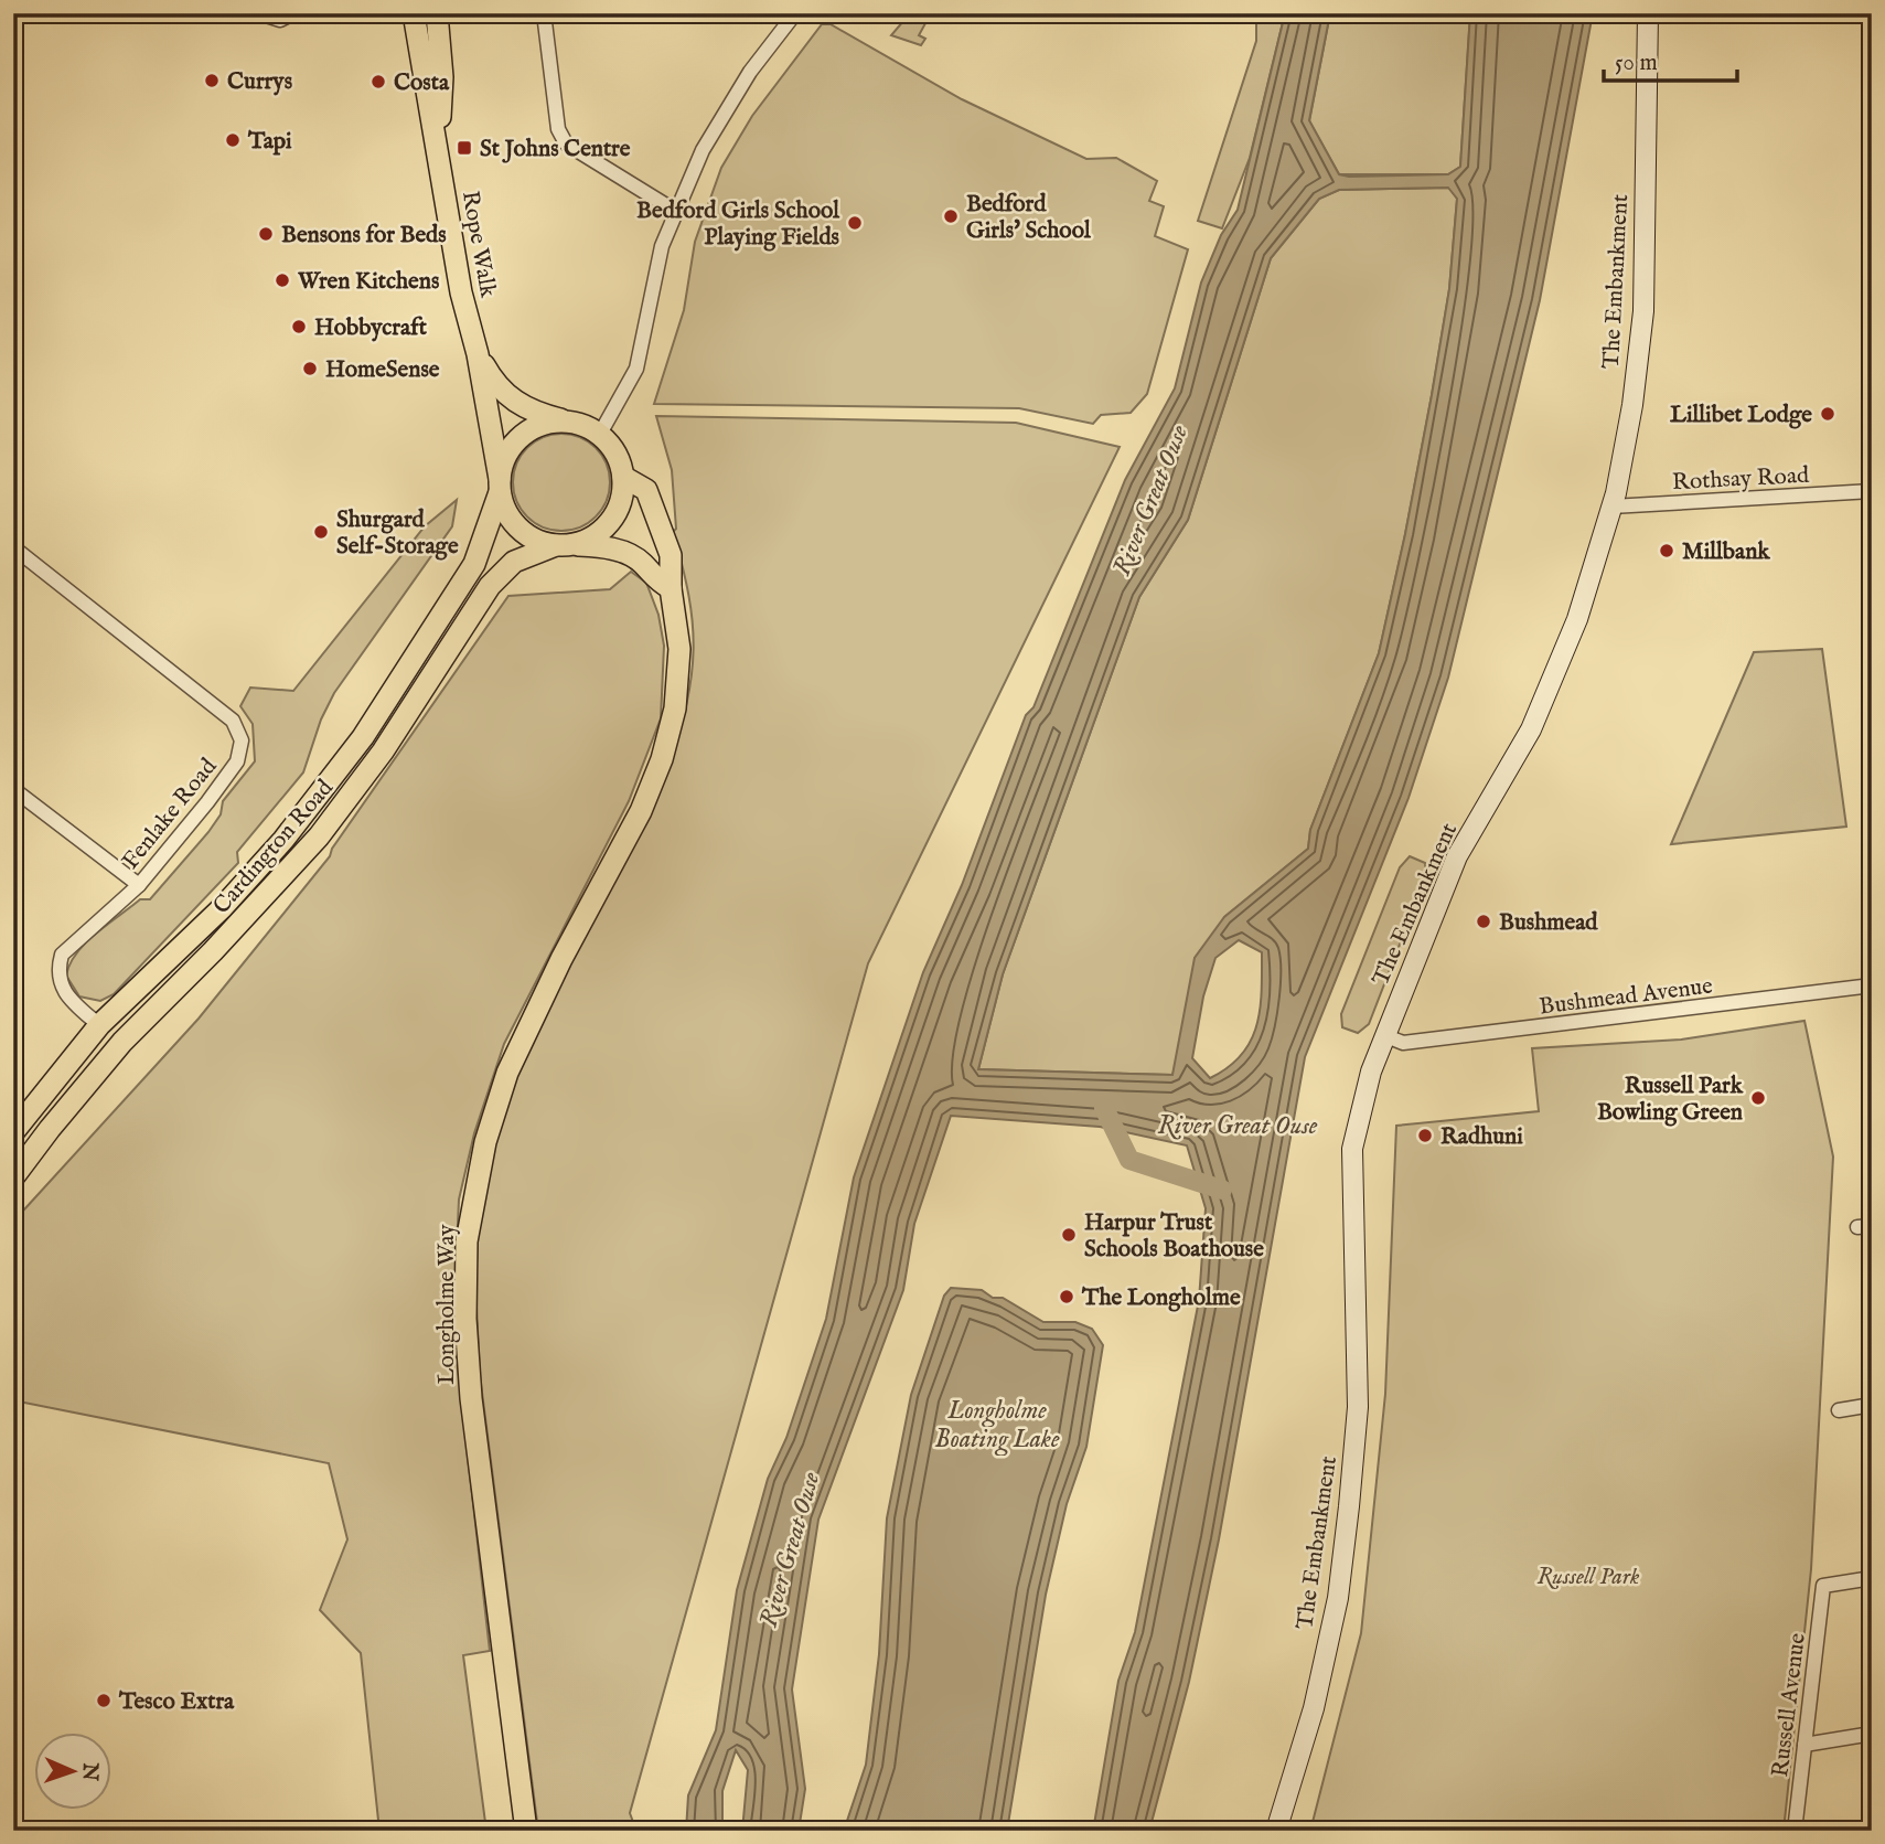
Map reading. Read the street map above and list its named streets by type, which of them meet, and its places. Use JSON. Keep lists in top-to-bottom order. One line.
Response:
{"streets":{"main road":["Rope Walk","Cardington Road","Longholme Way"],"street":["The Embankment","Rothsay Road","Fenlake Road","Bushmead Avenue","Russell Avenue"]},"crossings":[["Rope Walk","Cardington Road"],["Rope Walk","Longholme Way"],["The Embankment","Rothsay Road"],["The Embankment","Bushmead Avenue"],["Fenlake Road","Cardington Road"],["Cardington Road","Longholme Way"]],"water":["River Great Ouse","Longholme Boating Lake"],"parks":["Russell Park"],"places":{"other":["Currys","Costa","Tapi","Bedford Girls' School","Bedford Girls School Playing Fields","Bensons for Beds","Wren Kitchens","Hobbycraft","HomeSense","Lillibet Lodge","Shurgard Self-Storage","Millbank","Bushmead","Russell Park Bowling Green","Radhuni","Harpur Trust Schools Boathouse","The Longholme","Tesco Extra"],"transit":["St Johns Centre"]},"scale_bar":"50 m","north":"right"}
